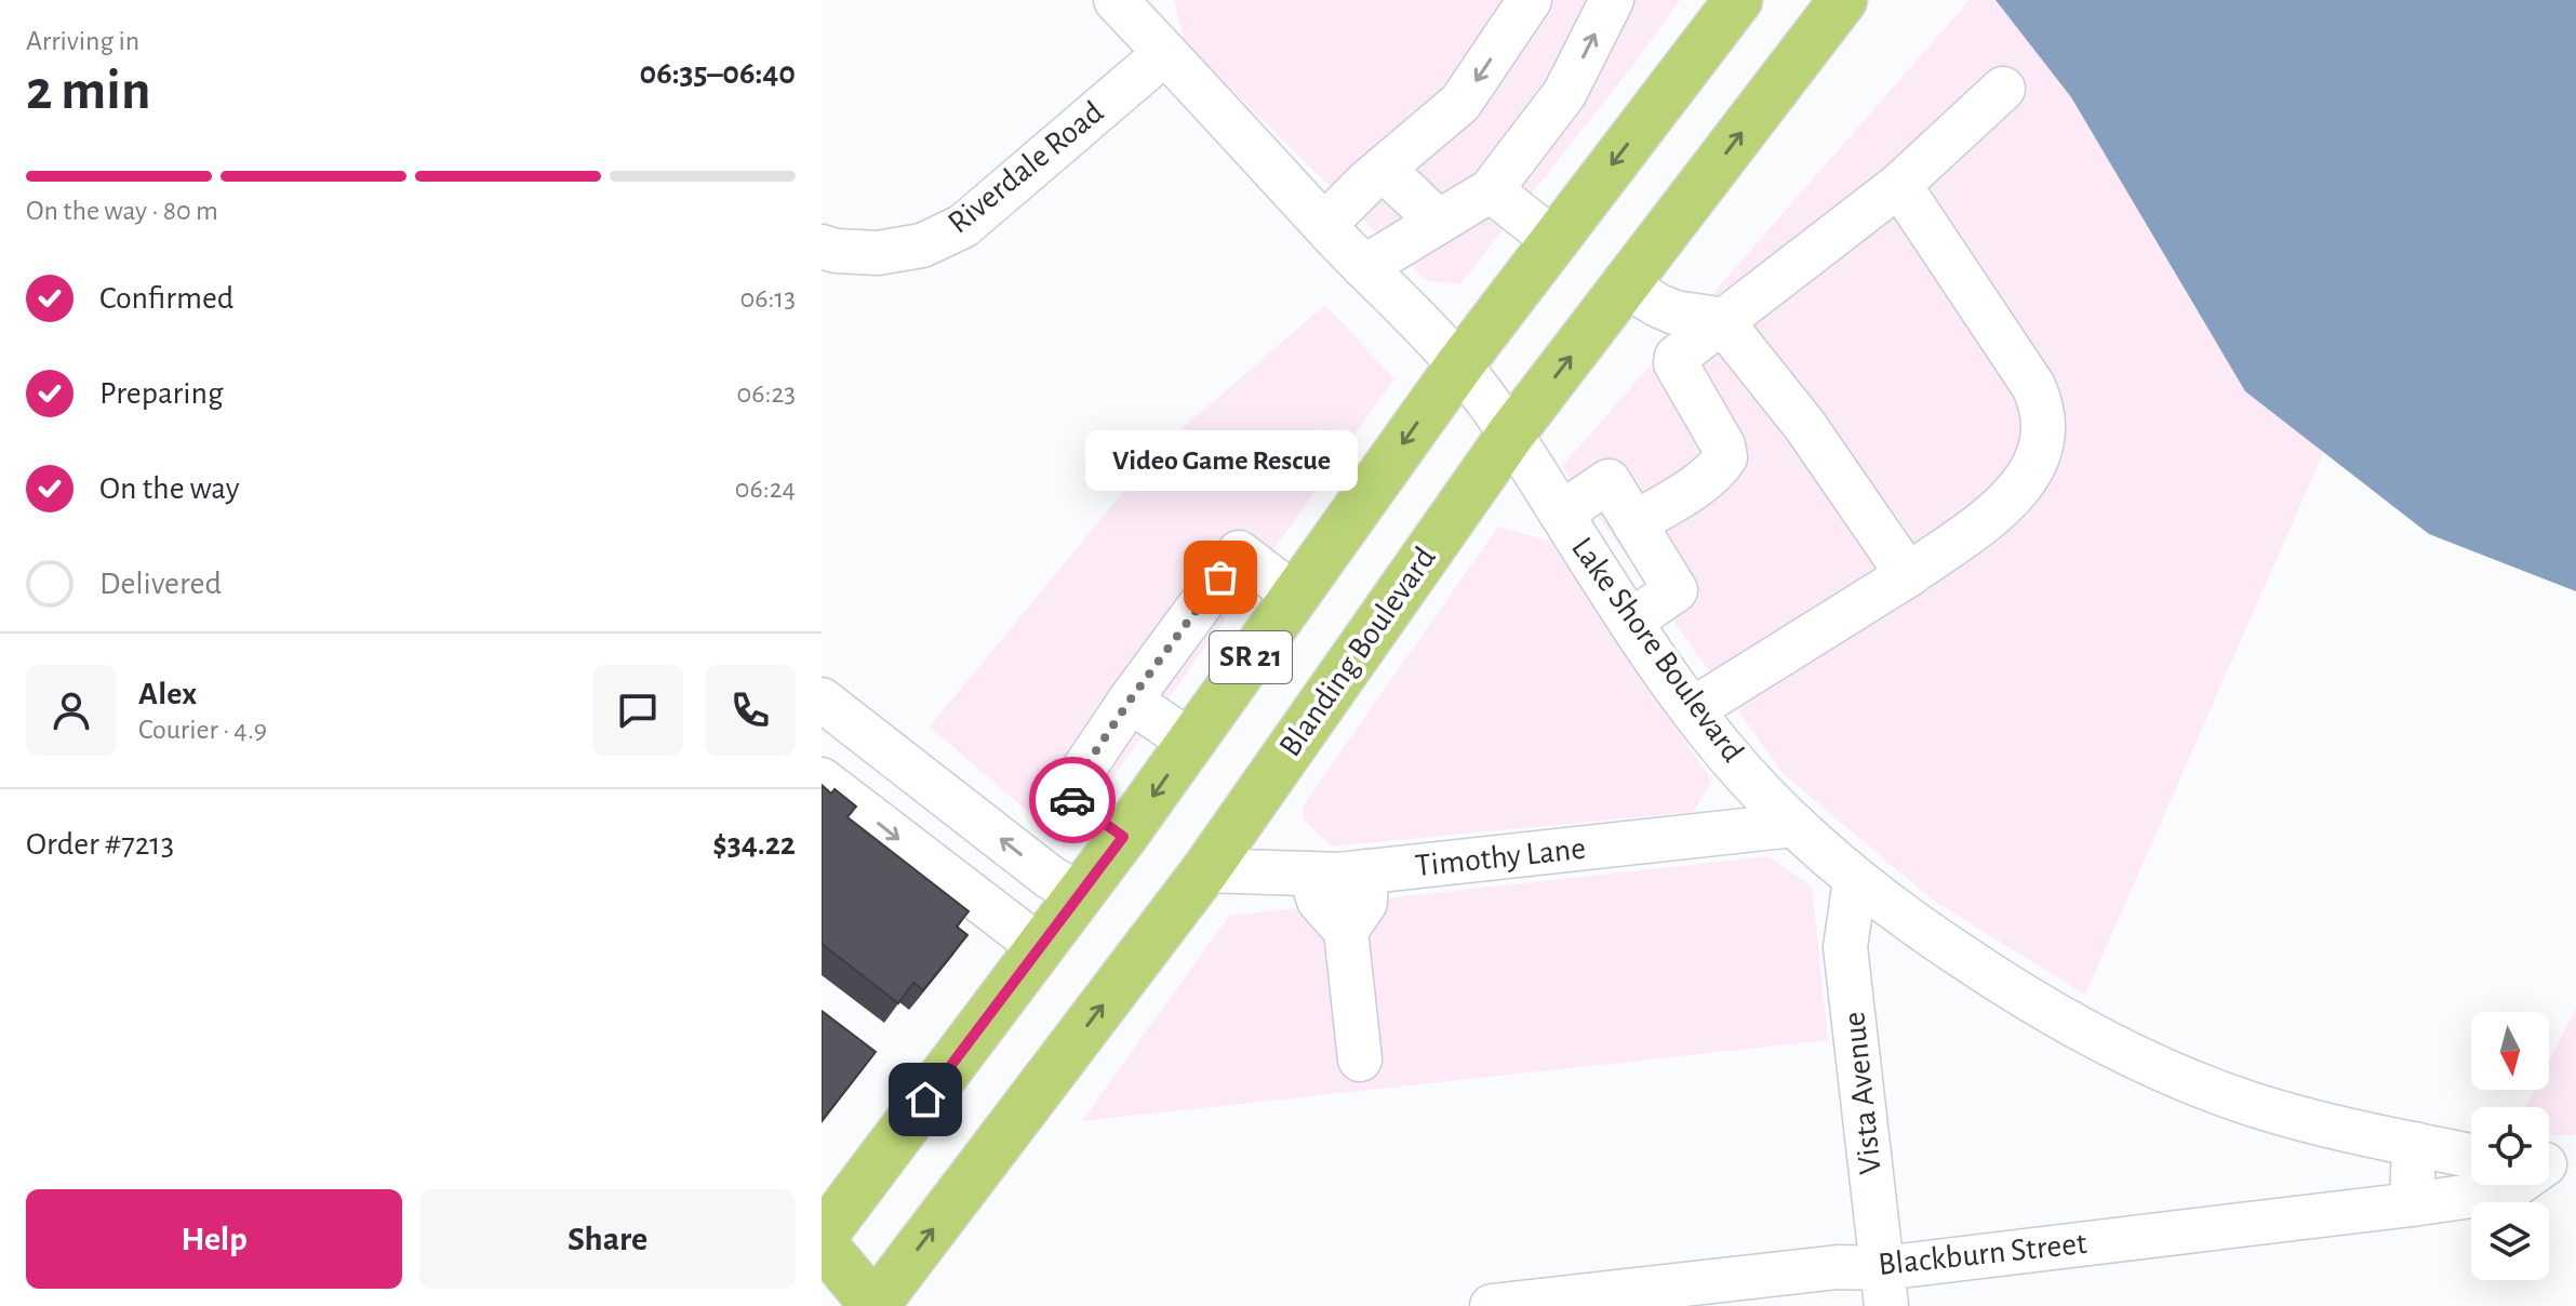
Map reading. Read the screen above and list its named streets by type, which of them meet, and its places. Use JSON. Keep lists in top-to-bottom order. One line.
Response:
{"streets":{"main road":["Blanding Boulevard","SR 21"],"street":["Riverdale Road","Lake Shore Boulevard","Timothy Lane","Vista Avenue","Blackburn Street"]},"crossings":[["Riverdale Road","Lake Shore Boulevard"],["Lake Shore Boulevard","Blanding Boulevard"],["Lake Shore Boulevard","SR 21"],["Lake Shore Boulevard","Timothy Lane"],["Lake Shore Boulevard","Vista Avenue"],["Blanding Boulevard","Timothy Lane"],["Vista Avenue","Blackburn Street"]],"places":["Video Game Rescue"],"north":"bottom","page":{"heading":["2 min","Arriving in","06:35–06:40"],"panel":["Alex","Courier · 4.9","Order #7213","$34.22"],"bar":"On the way · 80 m","list":[["Confirmed","06:13"],["Preparing","06:23"],["On the way","06:24"],"Delivered"],"bubble":"Video Game Rescue","buttons":["Help","Share"]}}
